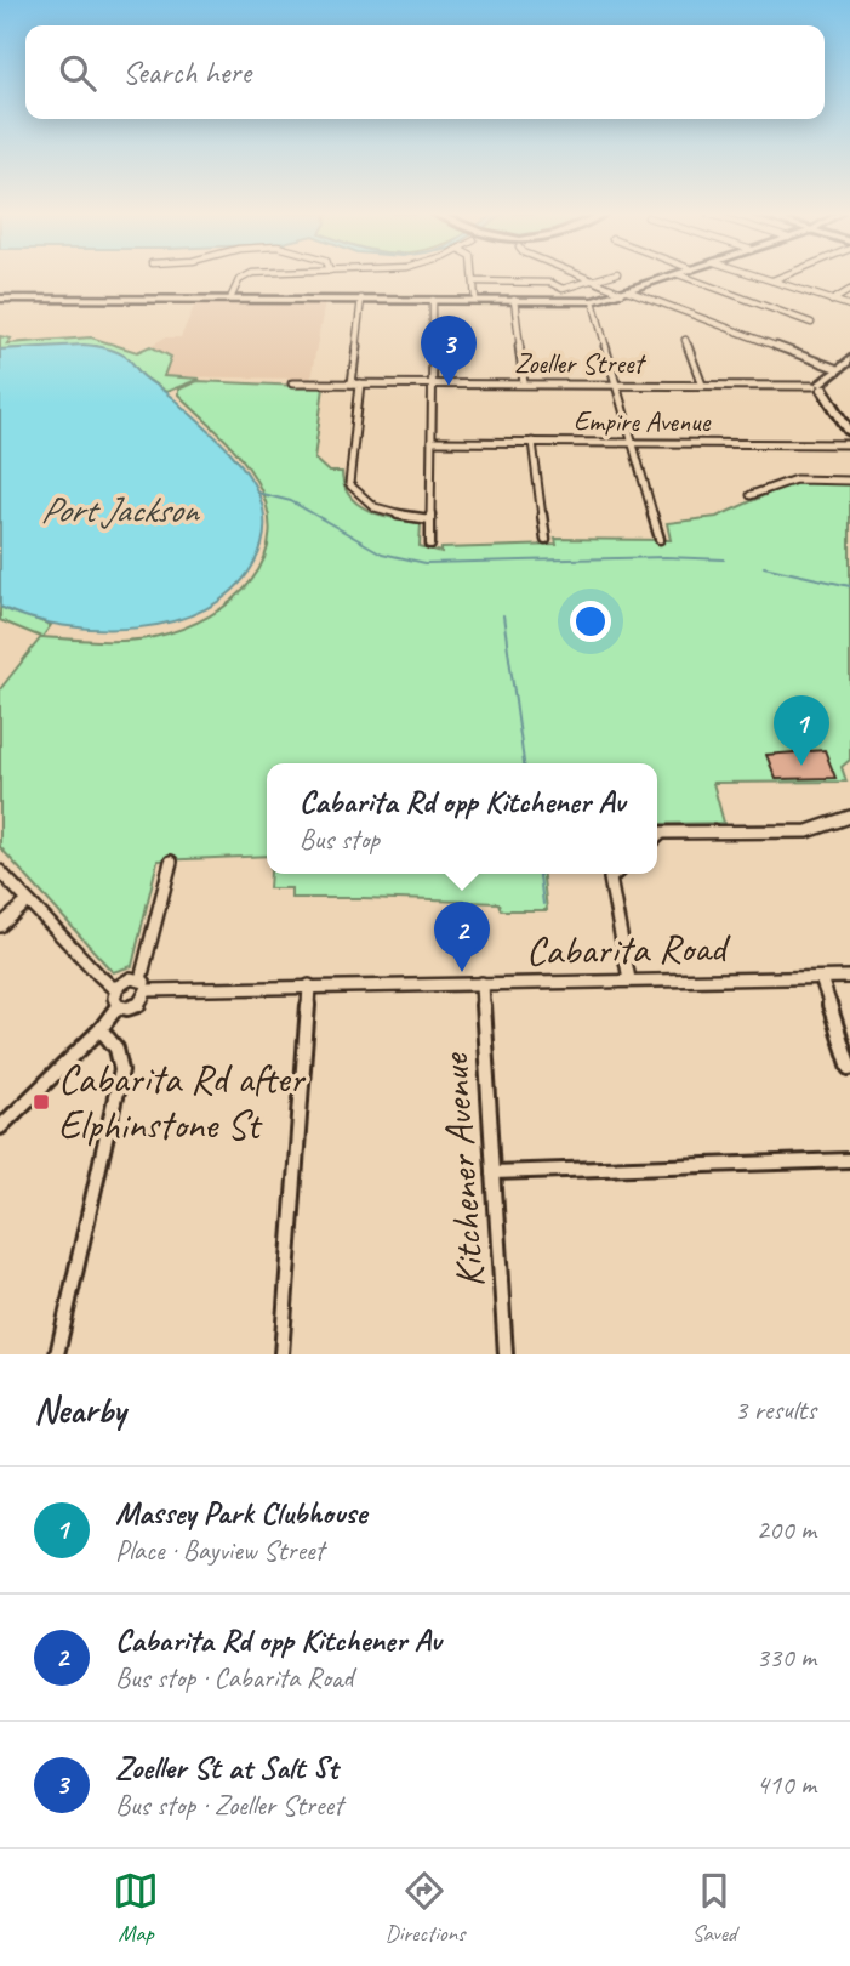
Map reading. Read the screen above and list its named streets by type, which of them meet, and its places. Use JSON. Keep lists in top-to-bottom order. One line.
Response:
{"streets":{"street":["Zoeller Street","Empire Avenue","Cabarita Road","Kitchener Avenue"]},"crossings":[["Cabarita Road","Kitchener Avenue"]],"water":["Port Jackson"],"places":{"transit":["Cabarita Rd after Elphinstone St"]},"page":{"search":"Search here","pins":["3","1","2"],"popup":["Cabarita Rd opp Kitchener Av","Bus stop"],"heading":["Nearby","3 results"],"list":[{"mark":"1","name":"Massey Park Clubhouse","note":"Place · Bayview Street","value":"200 m"},{"mark":"2","name":"Cabarita Rd opp Kitchener Av","note":"Bus stop · Cabarita Road","value":"330 m"},{"mark":"3","name":"Zoeller St at Salt St","note":"Bus stop · Zoeller Street","value":"410 m"}],"nav":["Map","Directions","Saved"]}}
